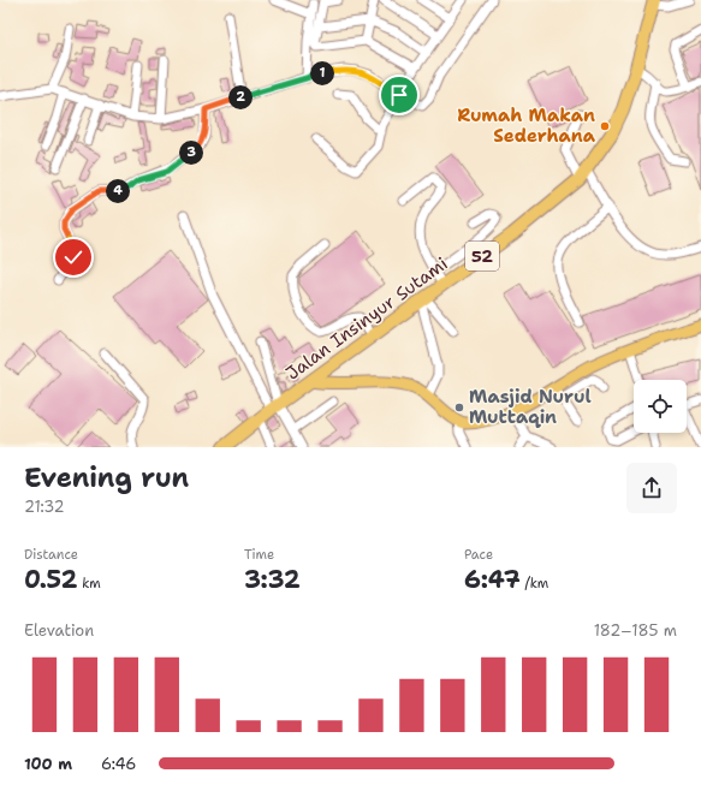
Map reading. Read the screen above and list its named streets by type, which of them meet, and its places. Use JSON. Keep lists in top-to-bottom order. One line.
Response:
{"streets":{"highway":["52","Jalan Insinyur Sutami"]},"places":["Rumah Makan Sederhana","Masjid Nurul Muttaqin"],"page":{"pins":["1","2","3","4"],"heading":["Evening run","21:32"],"stats":[["Distance","0.52 km"],["Time","3:32"],["Pace","6:47 /km"]],"chart":["Elevation","182–185 m"],"list":[{"name":"100 m","note":"6:46"}]}}
